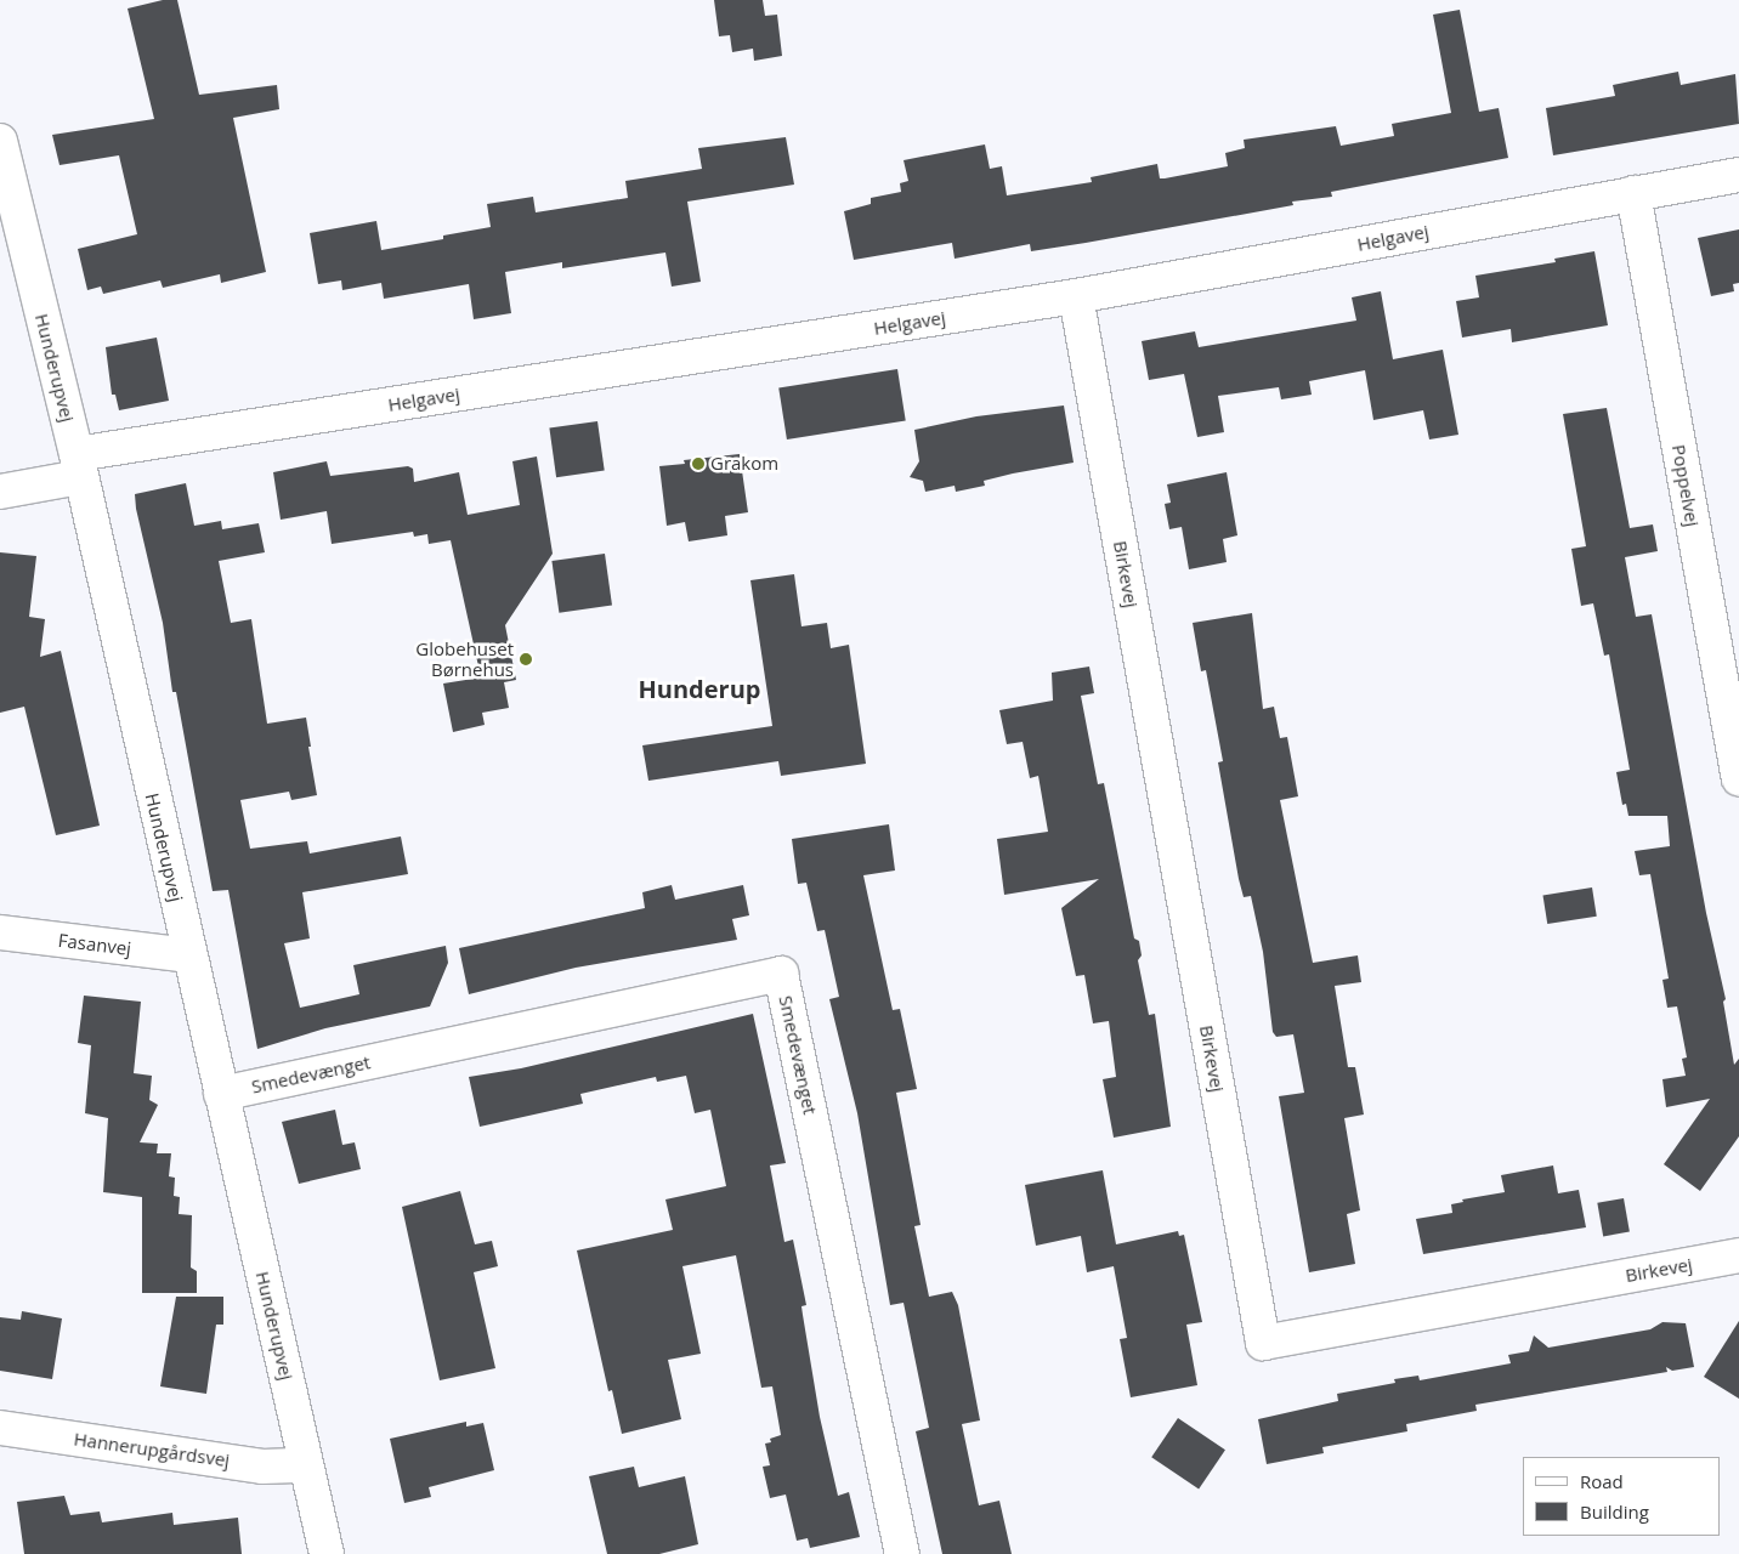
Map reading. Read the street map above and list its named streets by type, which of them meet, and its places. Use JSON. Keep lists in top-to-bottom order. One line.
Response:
{"streets":{"street":["Helgavej","Hunderupvej","Poppelvej","Birkevej","Fasanvej","Smedevænget","Hannerupgårdsvej"]},"crossings":[["Helgavej","Hunderupvej"],["Helgavej","Poppelvej"],["Helgavej","Birkevej"],["Hunderupvej","Fasanvej"],["Hunderupvej","Smedevænget"],["Hunderupvej","Hannerupgårdsvej"]],"districts":["Hunderup"],"places":["Grakom","Globehuset Børnehus"],"legend":["Road","Building"]}
